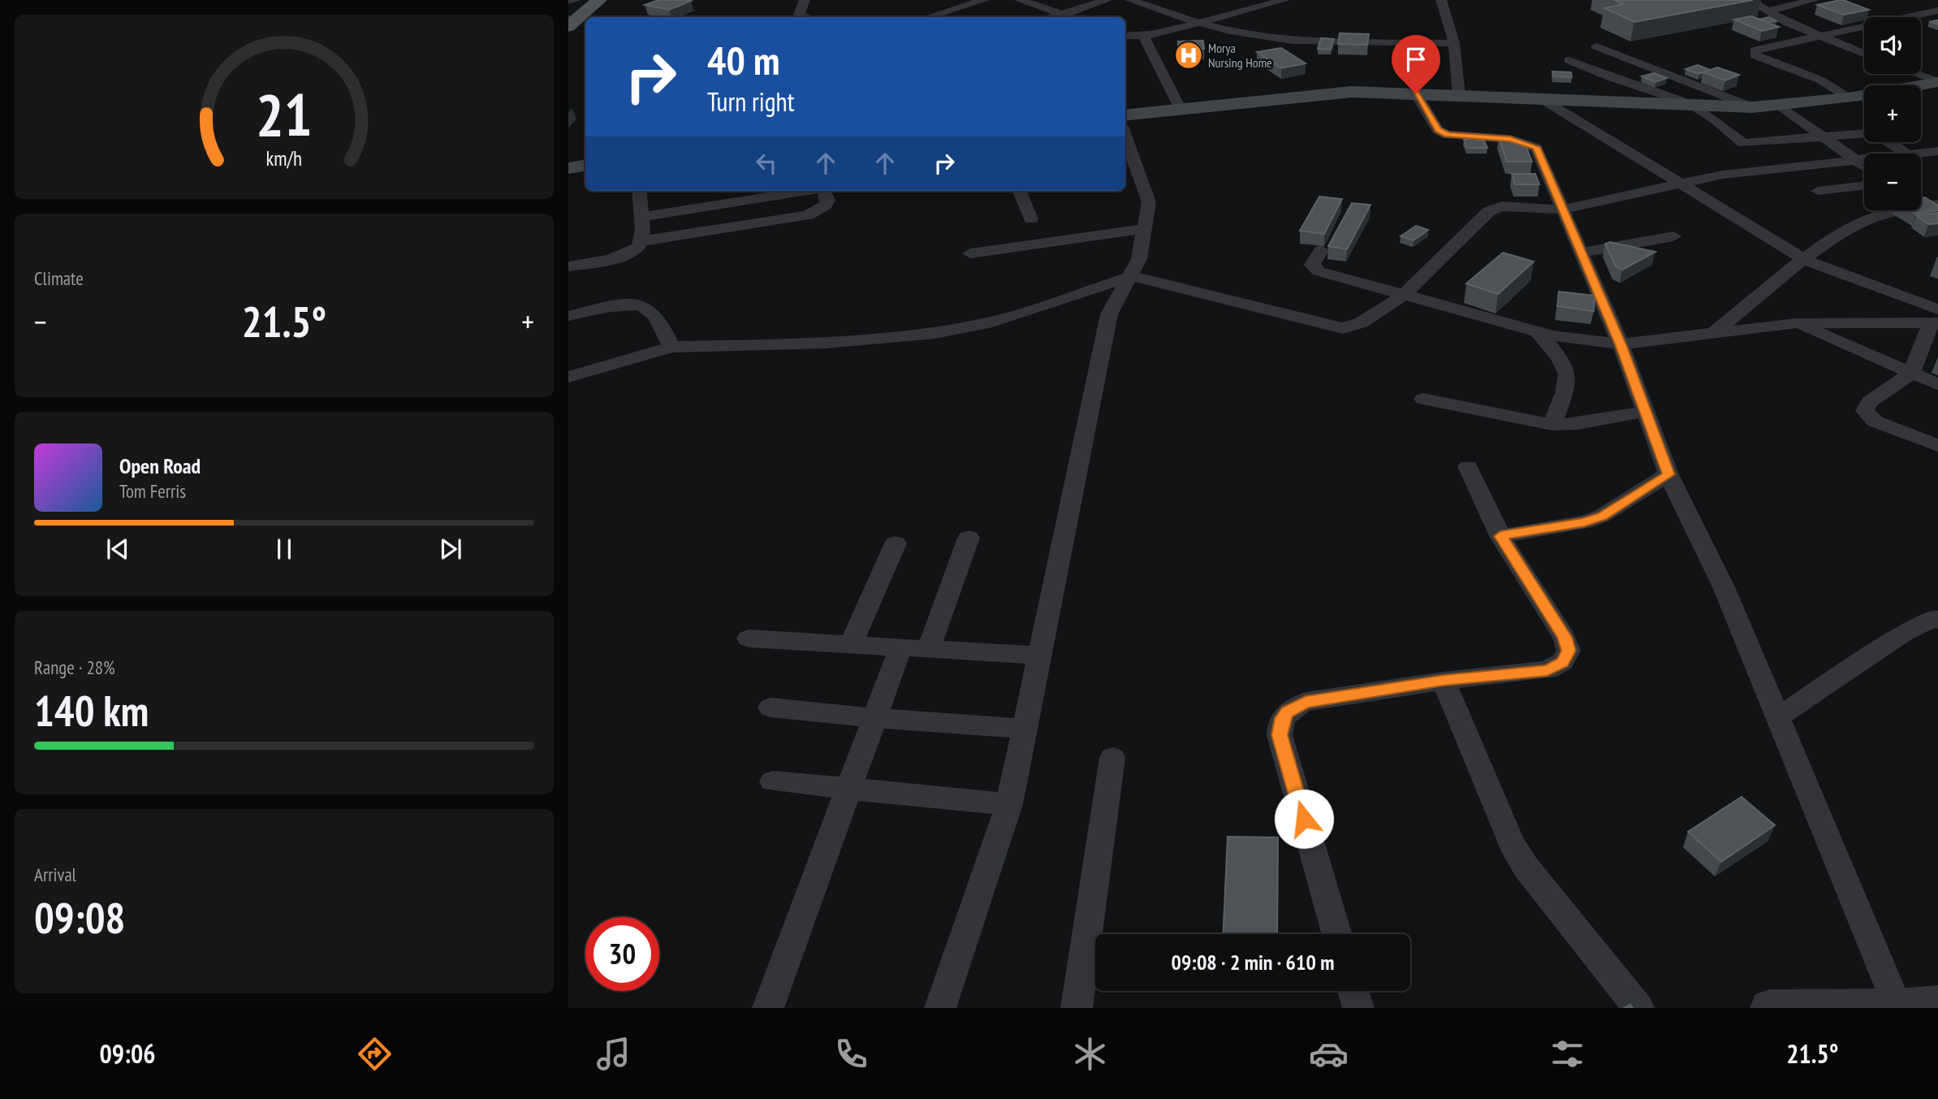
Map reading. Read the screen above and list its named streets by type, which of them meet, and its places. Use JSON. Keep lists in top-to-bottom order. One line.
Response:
{"places":{"hospital":["Morya Nursing Home"]},"page":{"map_buttons":["+","−"],"turn":["40 m","Turn right"],"tile":["Climate",["Range · 28%","140 km"],["Arrival","09:08"]],"heat":["−","21.5°","+"],"song":["Open Road","Tom Ferris"],"limit":"30","trip":"09:08 · 2 min · 610 m","tabs":["09:06","21.5°"],"gauge":["21","km/h"]}}
